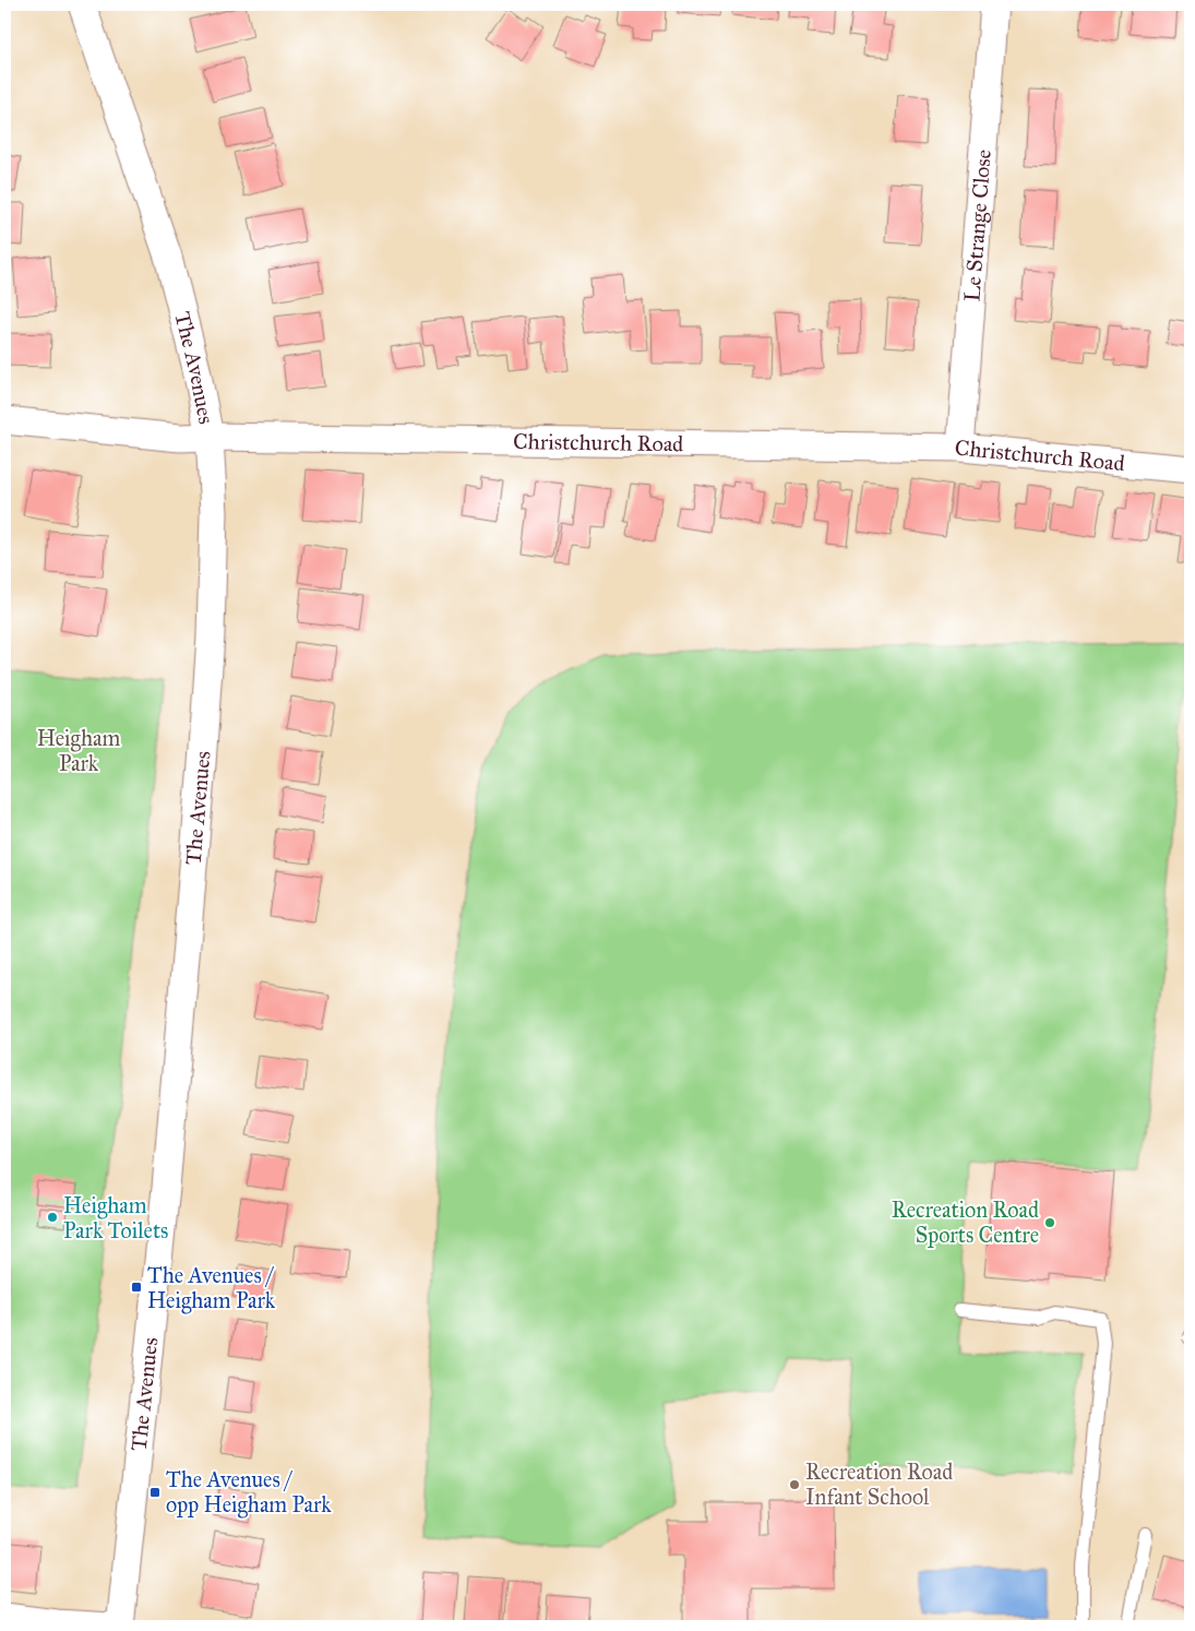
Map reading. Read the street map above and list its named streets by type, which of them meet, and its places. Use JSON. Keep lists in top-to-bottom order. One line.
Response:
{"streets":{"street":["Le Strange Close","The Avenues","Christchurch Road"]},"crossings":[["Le Strange Close","Christchurch Road"],["The Avenues","Christchurch Road"]],"parks":["Heigham Park"],"places":{"other":["Heigham Park Toilets","Recreation Road Sports Centre","Recreation Road Infant School"],"transit":["The Avenues / Heigham Park","The Avenues / opp Heigham Park"]}}
